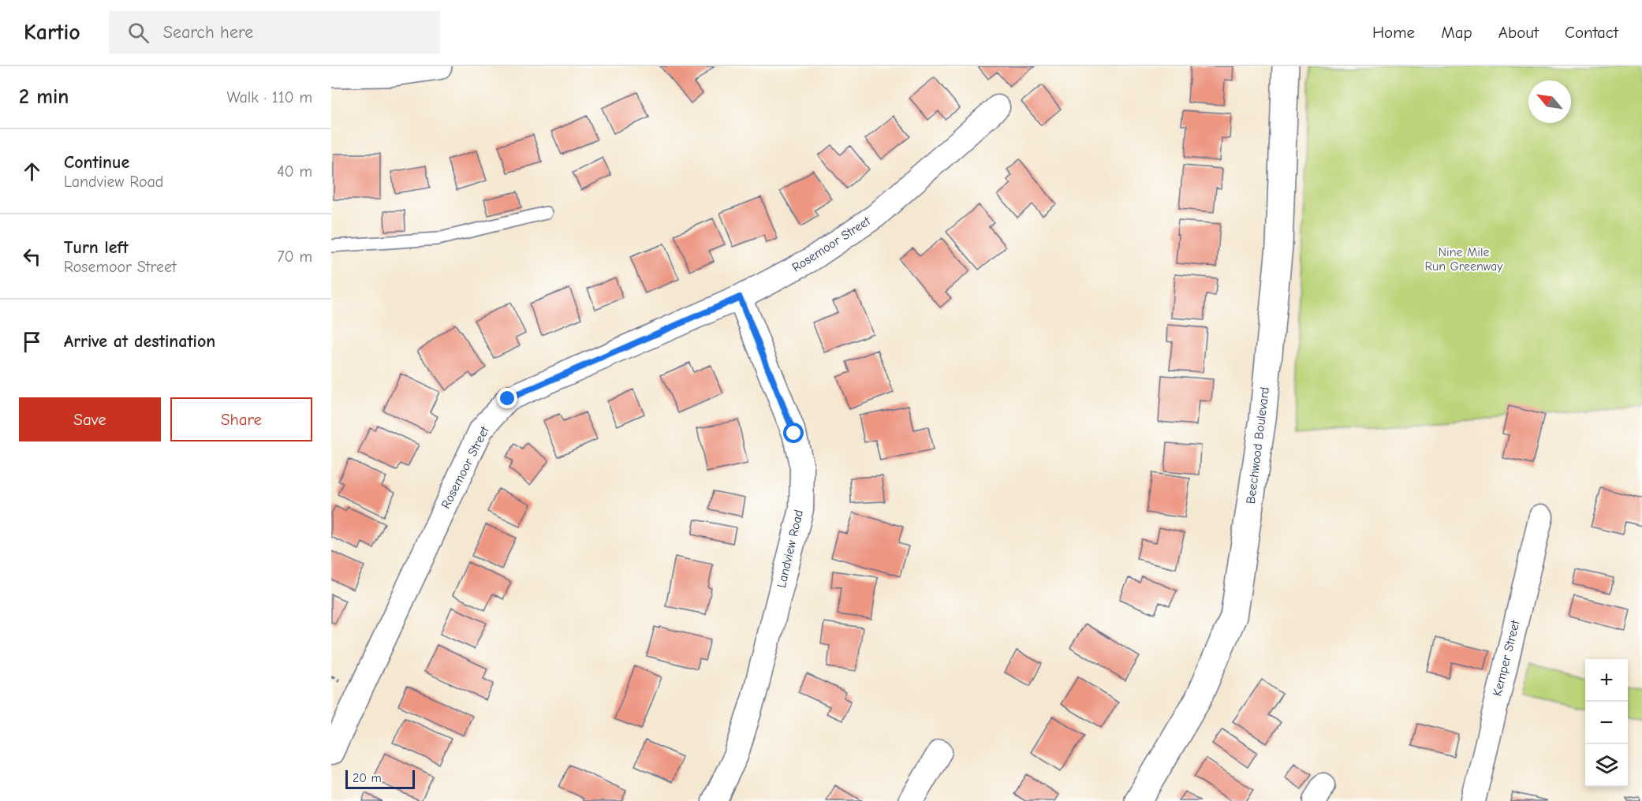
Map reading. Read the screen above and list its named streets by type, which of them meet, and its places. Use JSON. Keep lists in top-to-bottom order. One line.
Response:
{"streets":{"street":["Rosemoor Street","Beechwood Boulevard","Landview Road","Kemper Street"]},"crossings":[["Rosemoor Street","Landview Road"]],"parks":["Nine Mile Run Greenway"],"scale_bar":"20 m","north":"top left","page":{"header":"Kartio","search":"Search here","nav":["Home","Map","About","Contact"],"heading":["2 min","Walk · 110 m"],"list":[["Continue","Landview Road","40 m"],["Turn left","Rosemoor Street","70 m"],"Arrive at destination"],"buttons":["Save","Share"],"map_buttons":["+","−"],"scale":"20 m"}}
